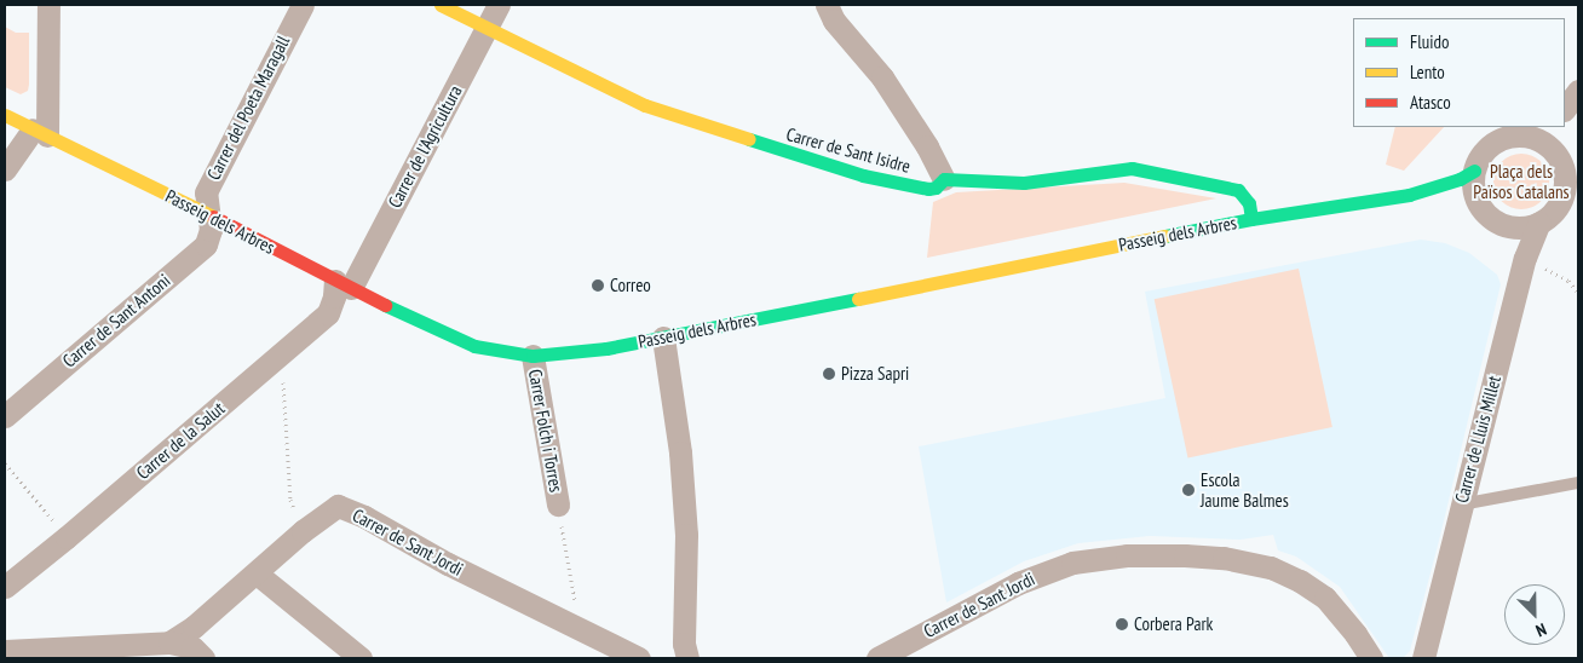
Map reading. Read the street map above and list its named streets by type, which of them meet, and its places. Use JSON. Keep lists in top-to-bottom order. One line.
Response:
{"streets":{"street":["Carrer del Poeta Maragall","Carrer de l'Agricultura","Carrer de Sant Isidre","Passeig dels Arbres","Carrer de Sant Antoni","Carrer Folch i Torres","Carrer de Lluis Millet","Carrer de la Salut","Carrer de Sant Jordi"]},"crossings":[["Carrer del Poeta Maragall","Passeig dels Arbres"],["Carrer del Poeta Maragall","Carrer de Sant Antoni"],["Carrer de l'Agricultura","Carrer de Sant Isidre"],["Carrer de l'Agricultura","Passeig dels Arbres"],["Carrer de l'Agricultura","Carrer de la Salut"],["Carrer de Sant Isidre","Passeig dels Arbres"],["Passeig dels Arbres","Carrer de Sant Antoni"],["Passeig dels Arbres","Carrer Folch i Torres"],["Passeig dels Arbres","Carrer de Lluis Millet"],["Passeig dels Arbres","Carrer de la Salut"]],"parks":["Plaça dels Països Catalans"],"places":["Correo","Pizza Sapri","Escola Jaume Balmes","Corbera Park"],"legend":["Fluido","Lento","Atasco"],"north":"bottom right"}
